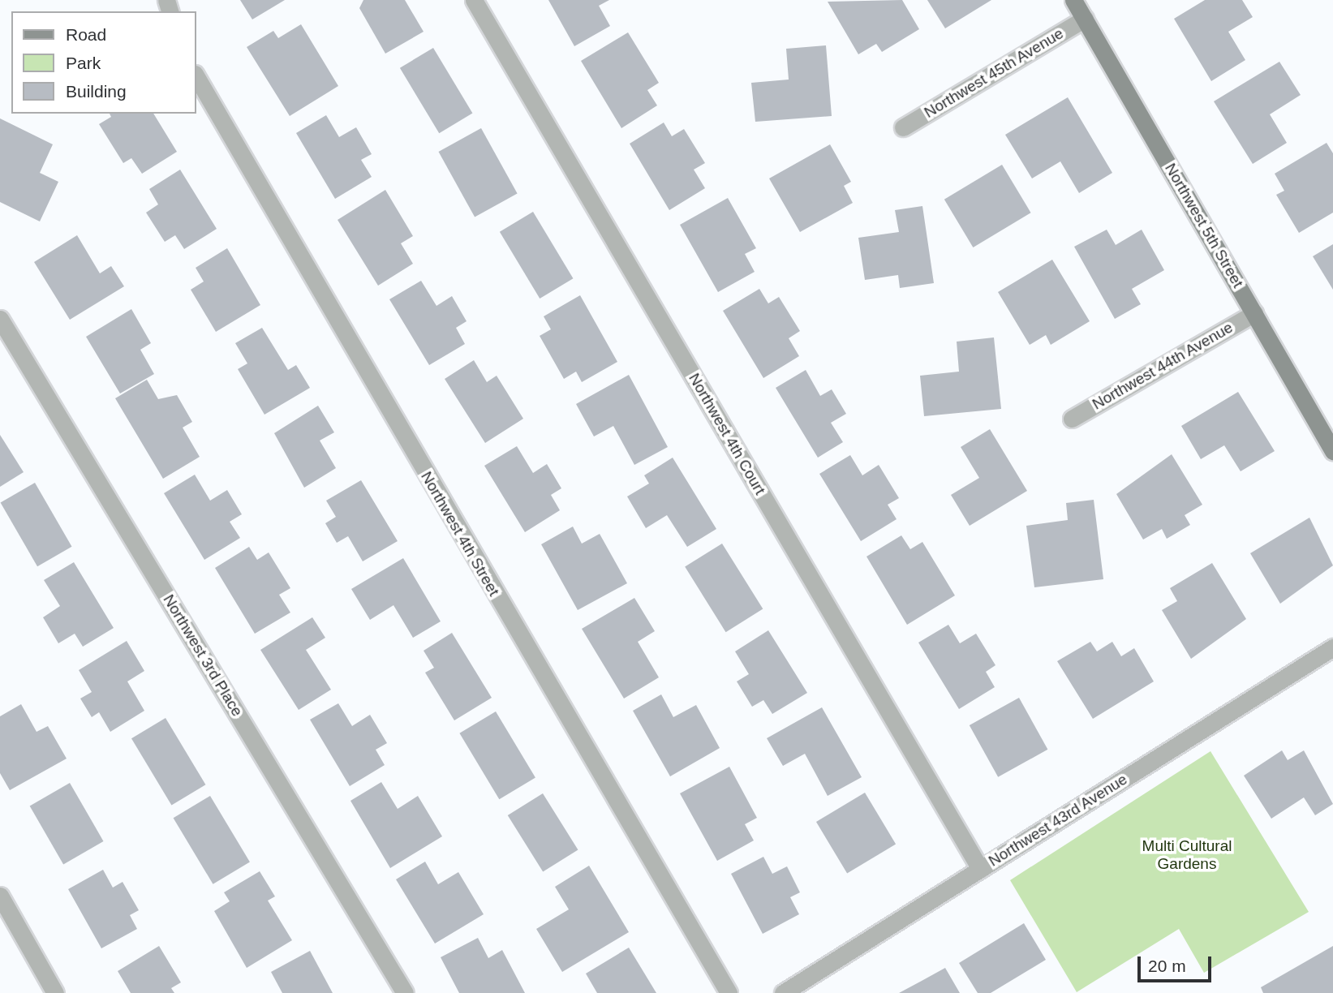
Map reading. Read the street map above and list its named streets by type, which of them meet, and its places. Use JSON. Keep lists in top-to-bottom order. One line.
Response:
{"streets":{"street":["Northwest 45th Avenue","Northwest 5th Street","Northwest 44th Avenue","Northwest 4th Court","Northwest 4th Street","Northwest 3rd Place","Northwest 43rd Avenue"]},"crossings":[["Northwest 45th Avenue","Northwest 5th Street"],["Northwest 5th Street","Northwest 44th Avenue"],["Northwest 4th Court","Northwest 43rd Avenue"]],"parks":["Multi Cultural Gardens"],"legend":["Road","Park","Building"],"scale_bar":"20 m"}
